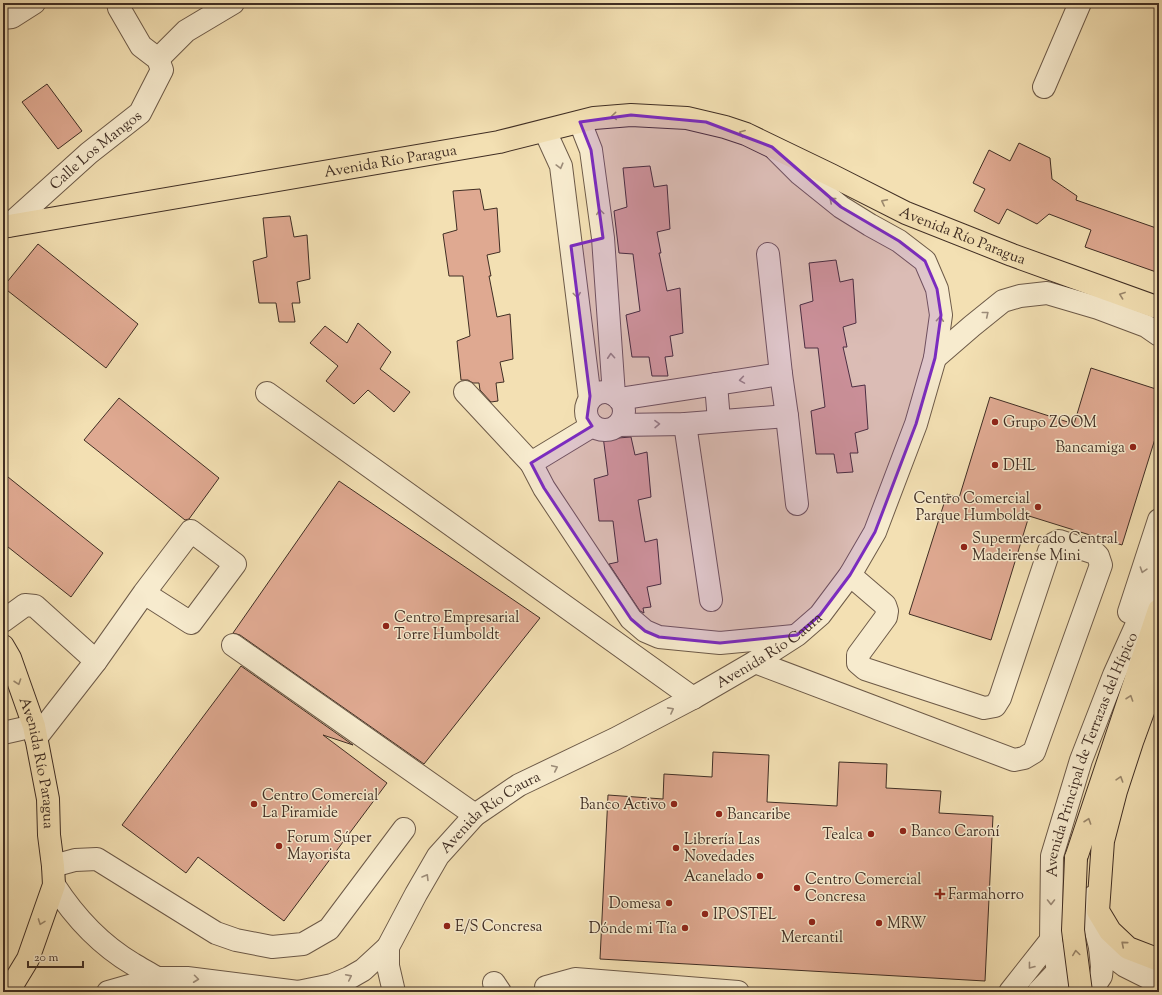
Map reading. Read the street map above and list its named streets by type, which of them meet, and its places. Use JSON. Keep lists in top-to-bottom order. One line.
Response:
{"streets":{"main road":["Avenida Río Paragua"],"street":["Calle Los Mangos","Avenida Río Caura","Avenida Principal de Terrazas del Hípico"]},"crossings":[["Calle Los Mangos","Avenida Río Paragua"],["Avenida Río Paragua","Avenida Río Caura"]],"one_way":["Avenida Río Caura","Avenida Principal de Terrazas del Hípico"],"places":{"other":["Grupo ZOOM","Bancamiga","DHL","Centro Comercial Parque Humboldt","Supermercado Central Madeirense Mini","Centro Empresarial Torre Humboldt","Centro Comercial La Piramide","Banco Activo","Bancaribe","Banco Caroní","Tealca","Forum Súper Mayorista","Librería Las Novedades","Acanelado","Centro Comercial Concresa","Domesa","IPOSTEL","Mercantil","MRW","E/S Concresa","Dónde mi Tía"],"health":["Farmahorro"]},"scale_bar":"20 m"}
